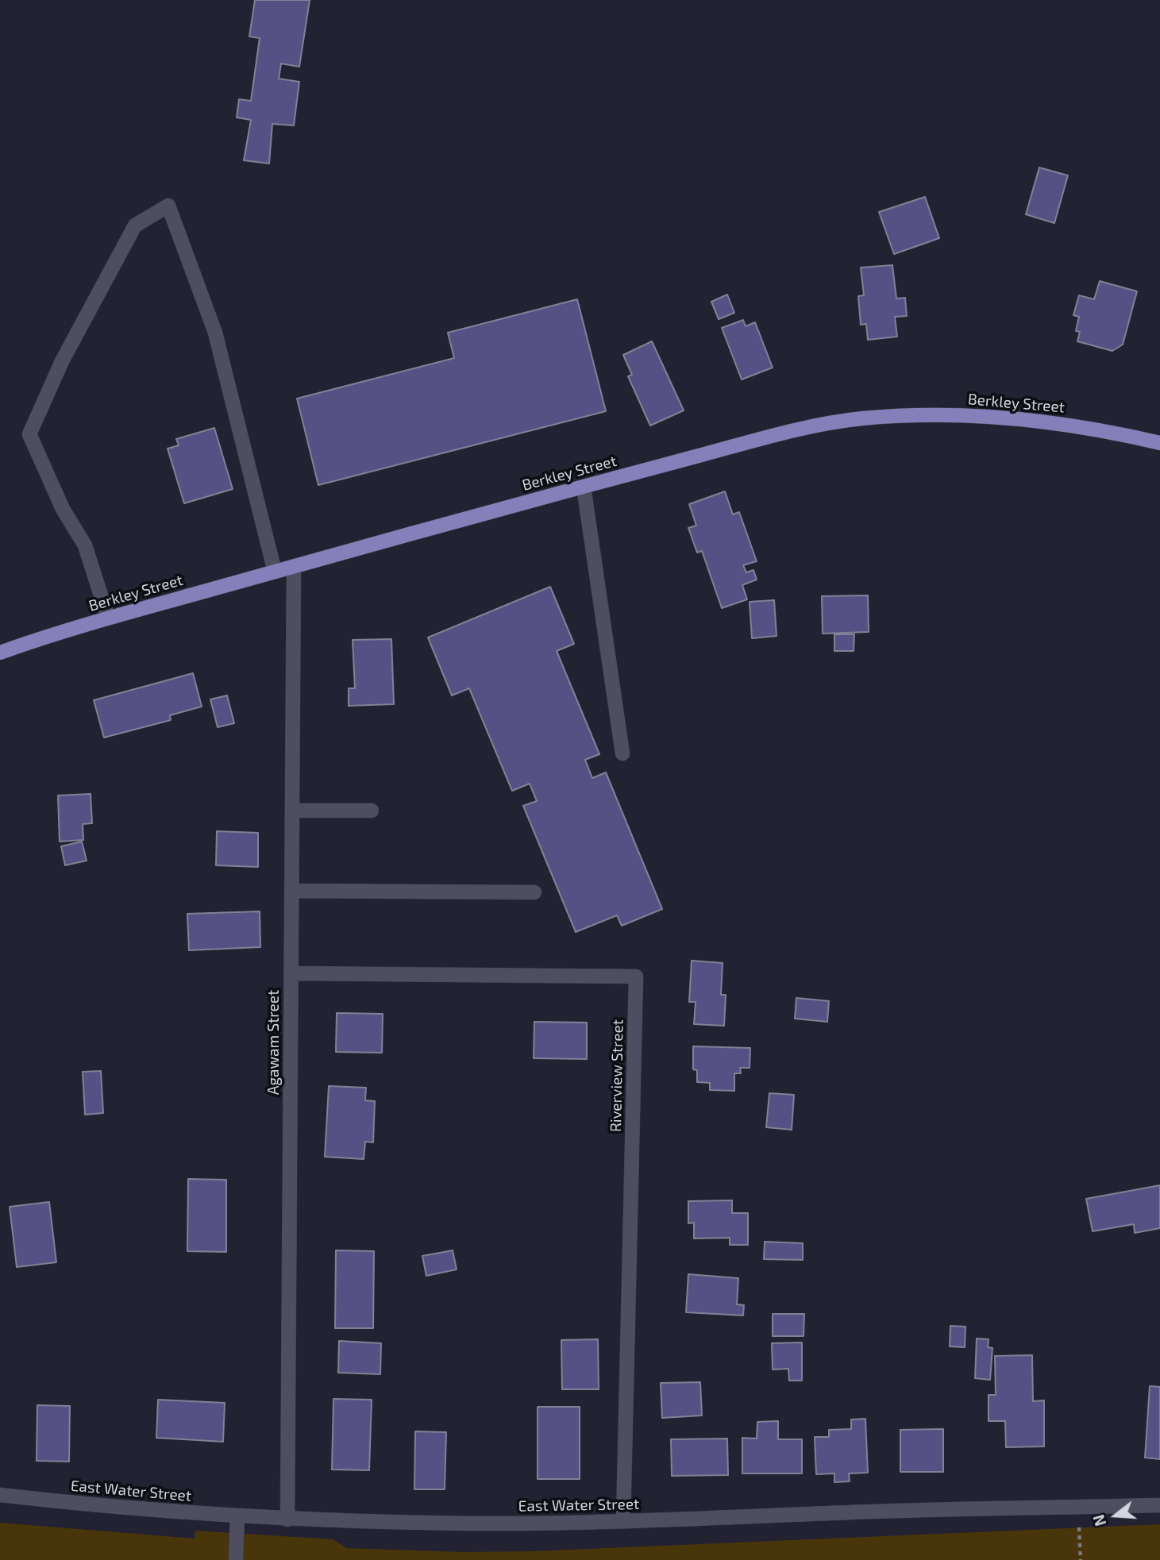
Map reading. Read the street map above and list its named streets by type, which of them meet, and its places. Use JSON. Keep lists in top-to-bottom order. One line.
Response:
{"streets":{"main road":["Berkley Street"],"street":["Agawam Street","Riverview Street","East Water Street"]},"crossings":[["Berkley Street","Agawam Street"],["Agawam Street","Riverview Street"],["Agawam Street","East Water Street"],["Riverview Street","East Water Street"]],"north":"left"}
